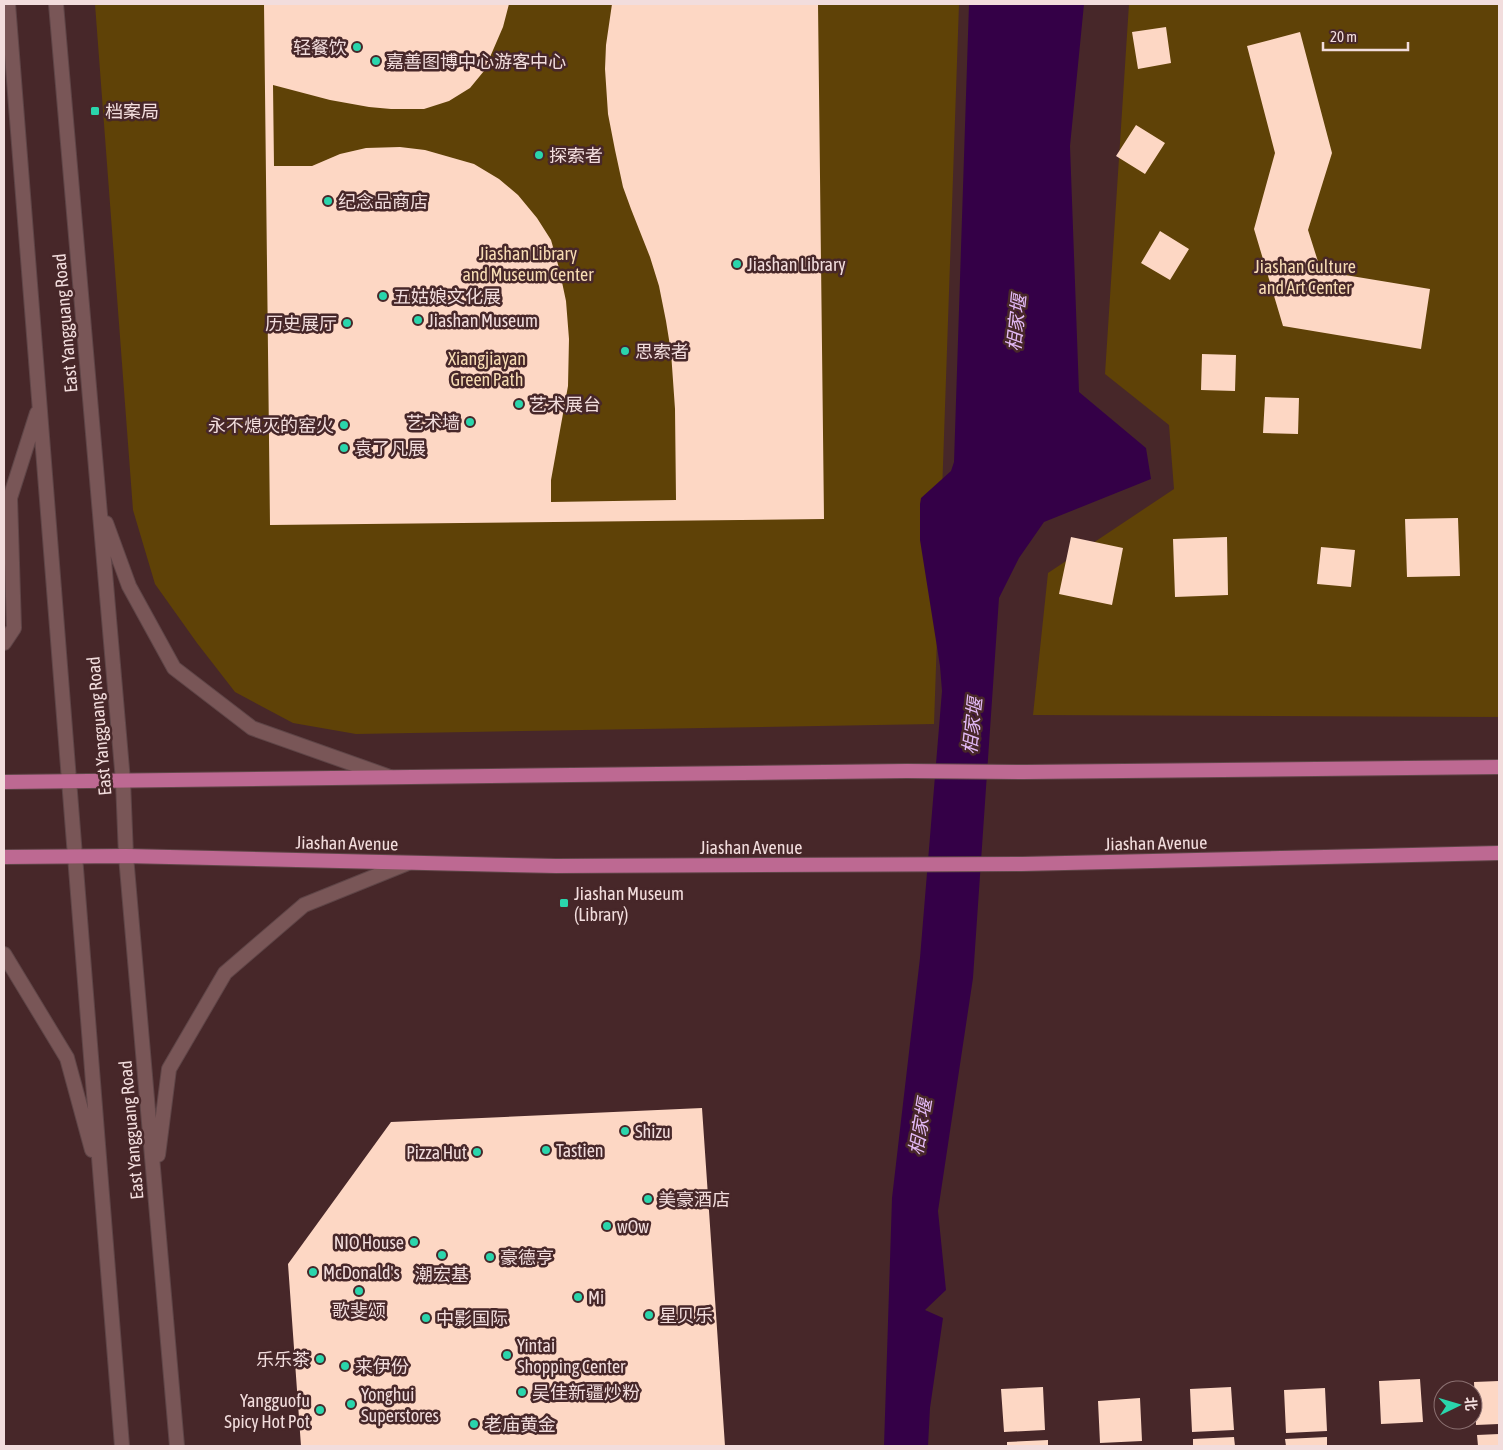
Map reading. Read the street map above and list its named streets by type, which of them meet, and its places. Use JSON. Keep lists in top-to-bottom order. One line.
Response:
{"streets":{"main road":["East Yangguang Road","Jiashan Avenue"]},"crossings":[["East Yangguang Road","Jiashan Avenue"]],"water":["相家堰"],"parks":["Jiashan Library and Museum Center","Jiashan Culture and Art Center","Xiangjiayan Green Path"],"places":{"other":["轻餐饮","嘉善图博中心游客中心","探索者","纪念品商店","Jiashan Library","五姑娘文化展","Jiashan Museum","历史展厅","思索者","艺术展台","艺术墙","永不熄灭的窑火","袁了凡展","Shizu","Tastien","Pizza Hut","美豪酒店","wOw","NIO House","潮宏基","豪德亨","McDonald's","歌斐颂","Mi","星贝乐","中影国际","Yintai Shopping Center","乐乐茶","来伊份","吴佳新疆炒粉","Yonghui Superstores","Yangguofu Spicy Hot Pot","老庙黄金"],"transit":["档案局","Jiashan Museum (Library)"]},"scale_bar":"20 m","north":"right"}
